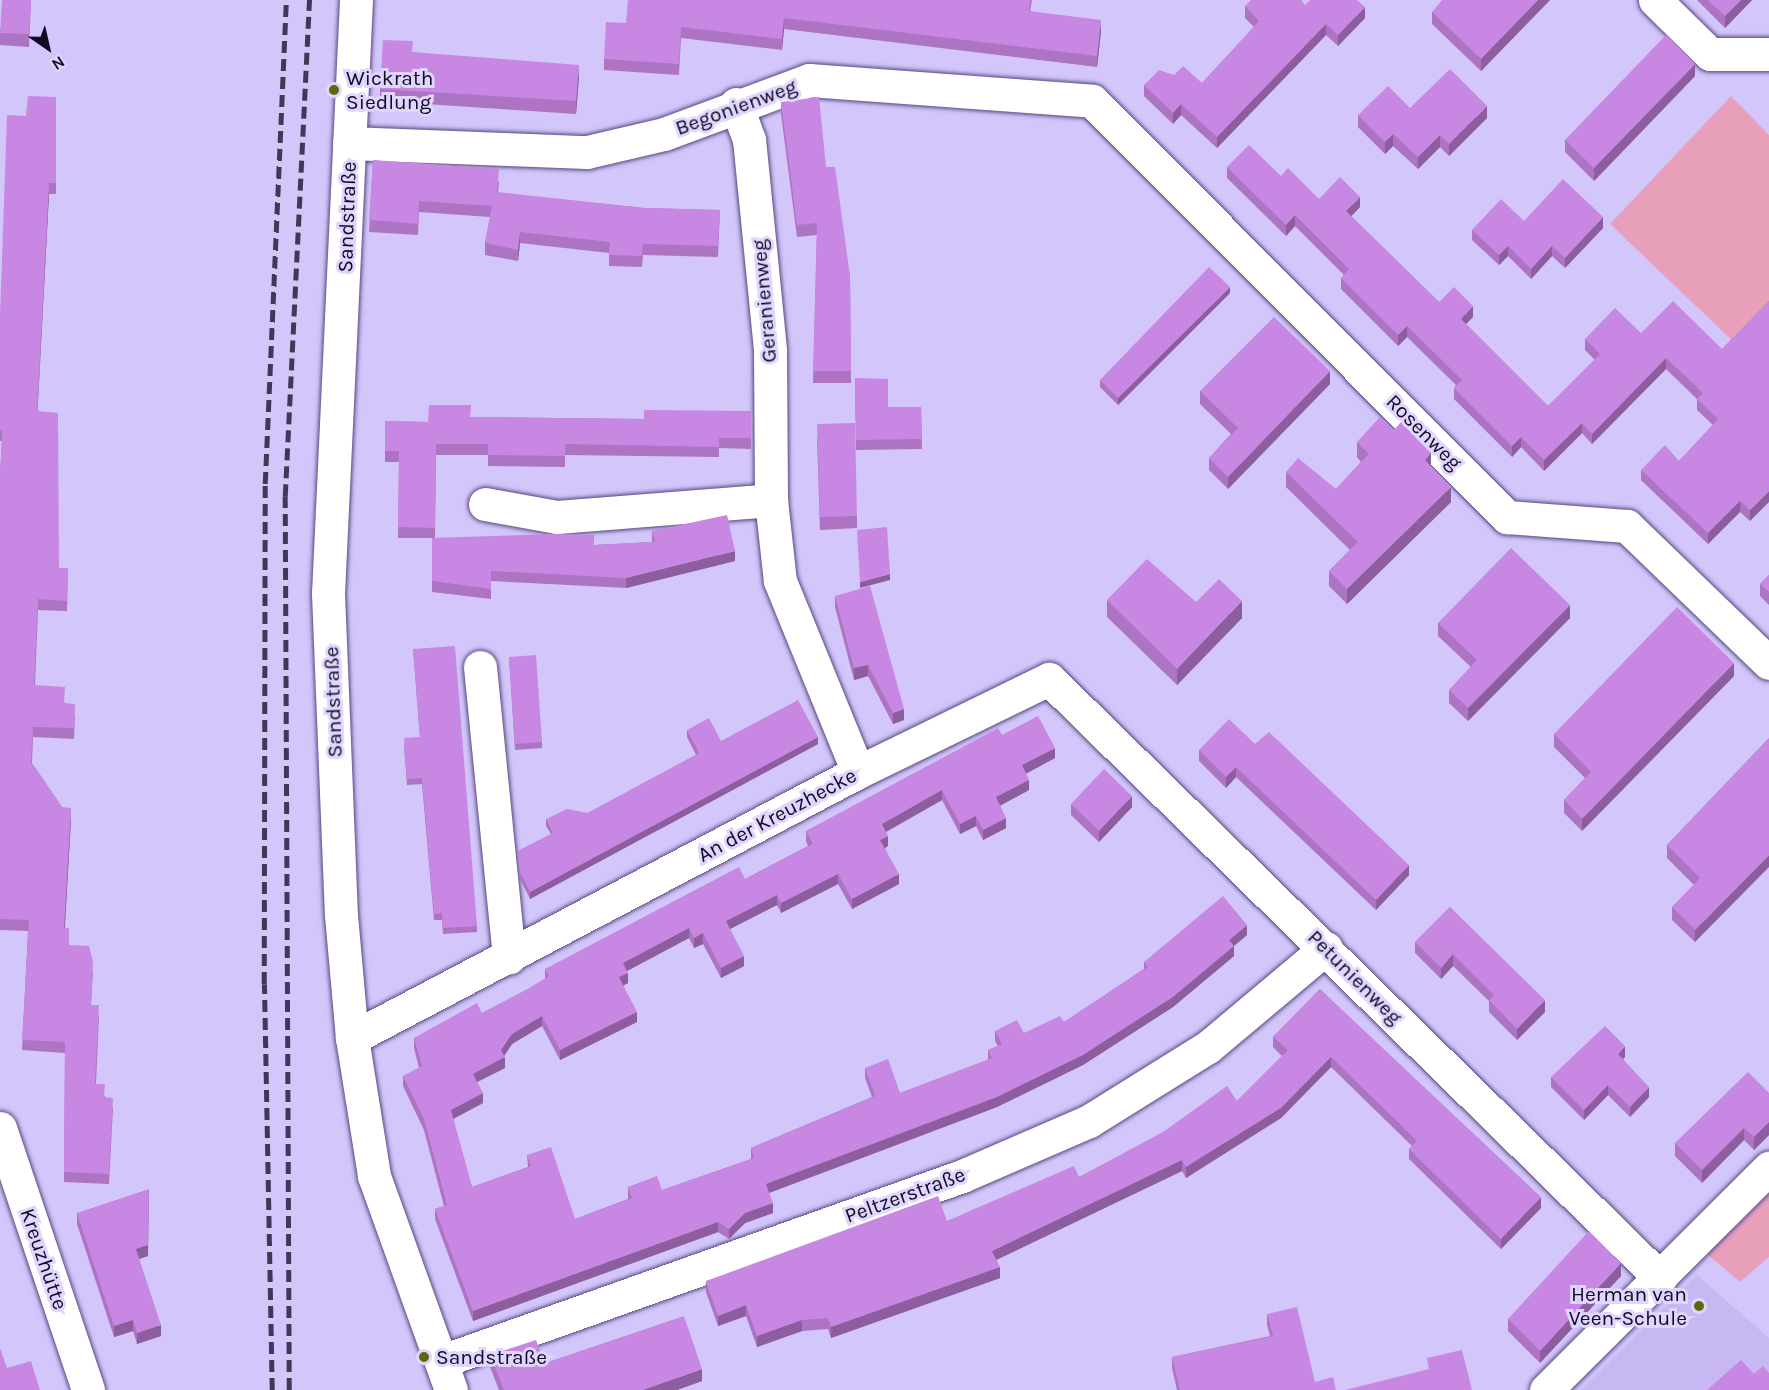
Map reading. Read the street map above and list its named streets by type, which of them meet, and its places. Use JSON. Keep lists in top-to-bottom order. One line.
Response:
{"streets":{"street":["Begonienweg","Sandstraße","Geranienweg","Rosenweg","An der Kreuzhecke","Petunienweg","Peltzerstraße","Kreuzhütte"]},"crossings":[["Begonienweg","Sandstraße"],["Begonienweg","Geranienweg"],["Begonienweg","Rosenweg"],["Sandstraße","An der Kreuzhecke"],["Sandstraße","Peltzerstraße"],["Geranienweg","An der Kreuzhecke"],["An der Kreuzhecke","Petunienweg"],["Petunienweg","Peltzerstraße"]],"places":["Wickrath Siedlung","Herman van Veen-Schule","Sandstraße"],"north":"bottom right"}
